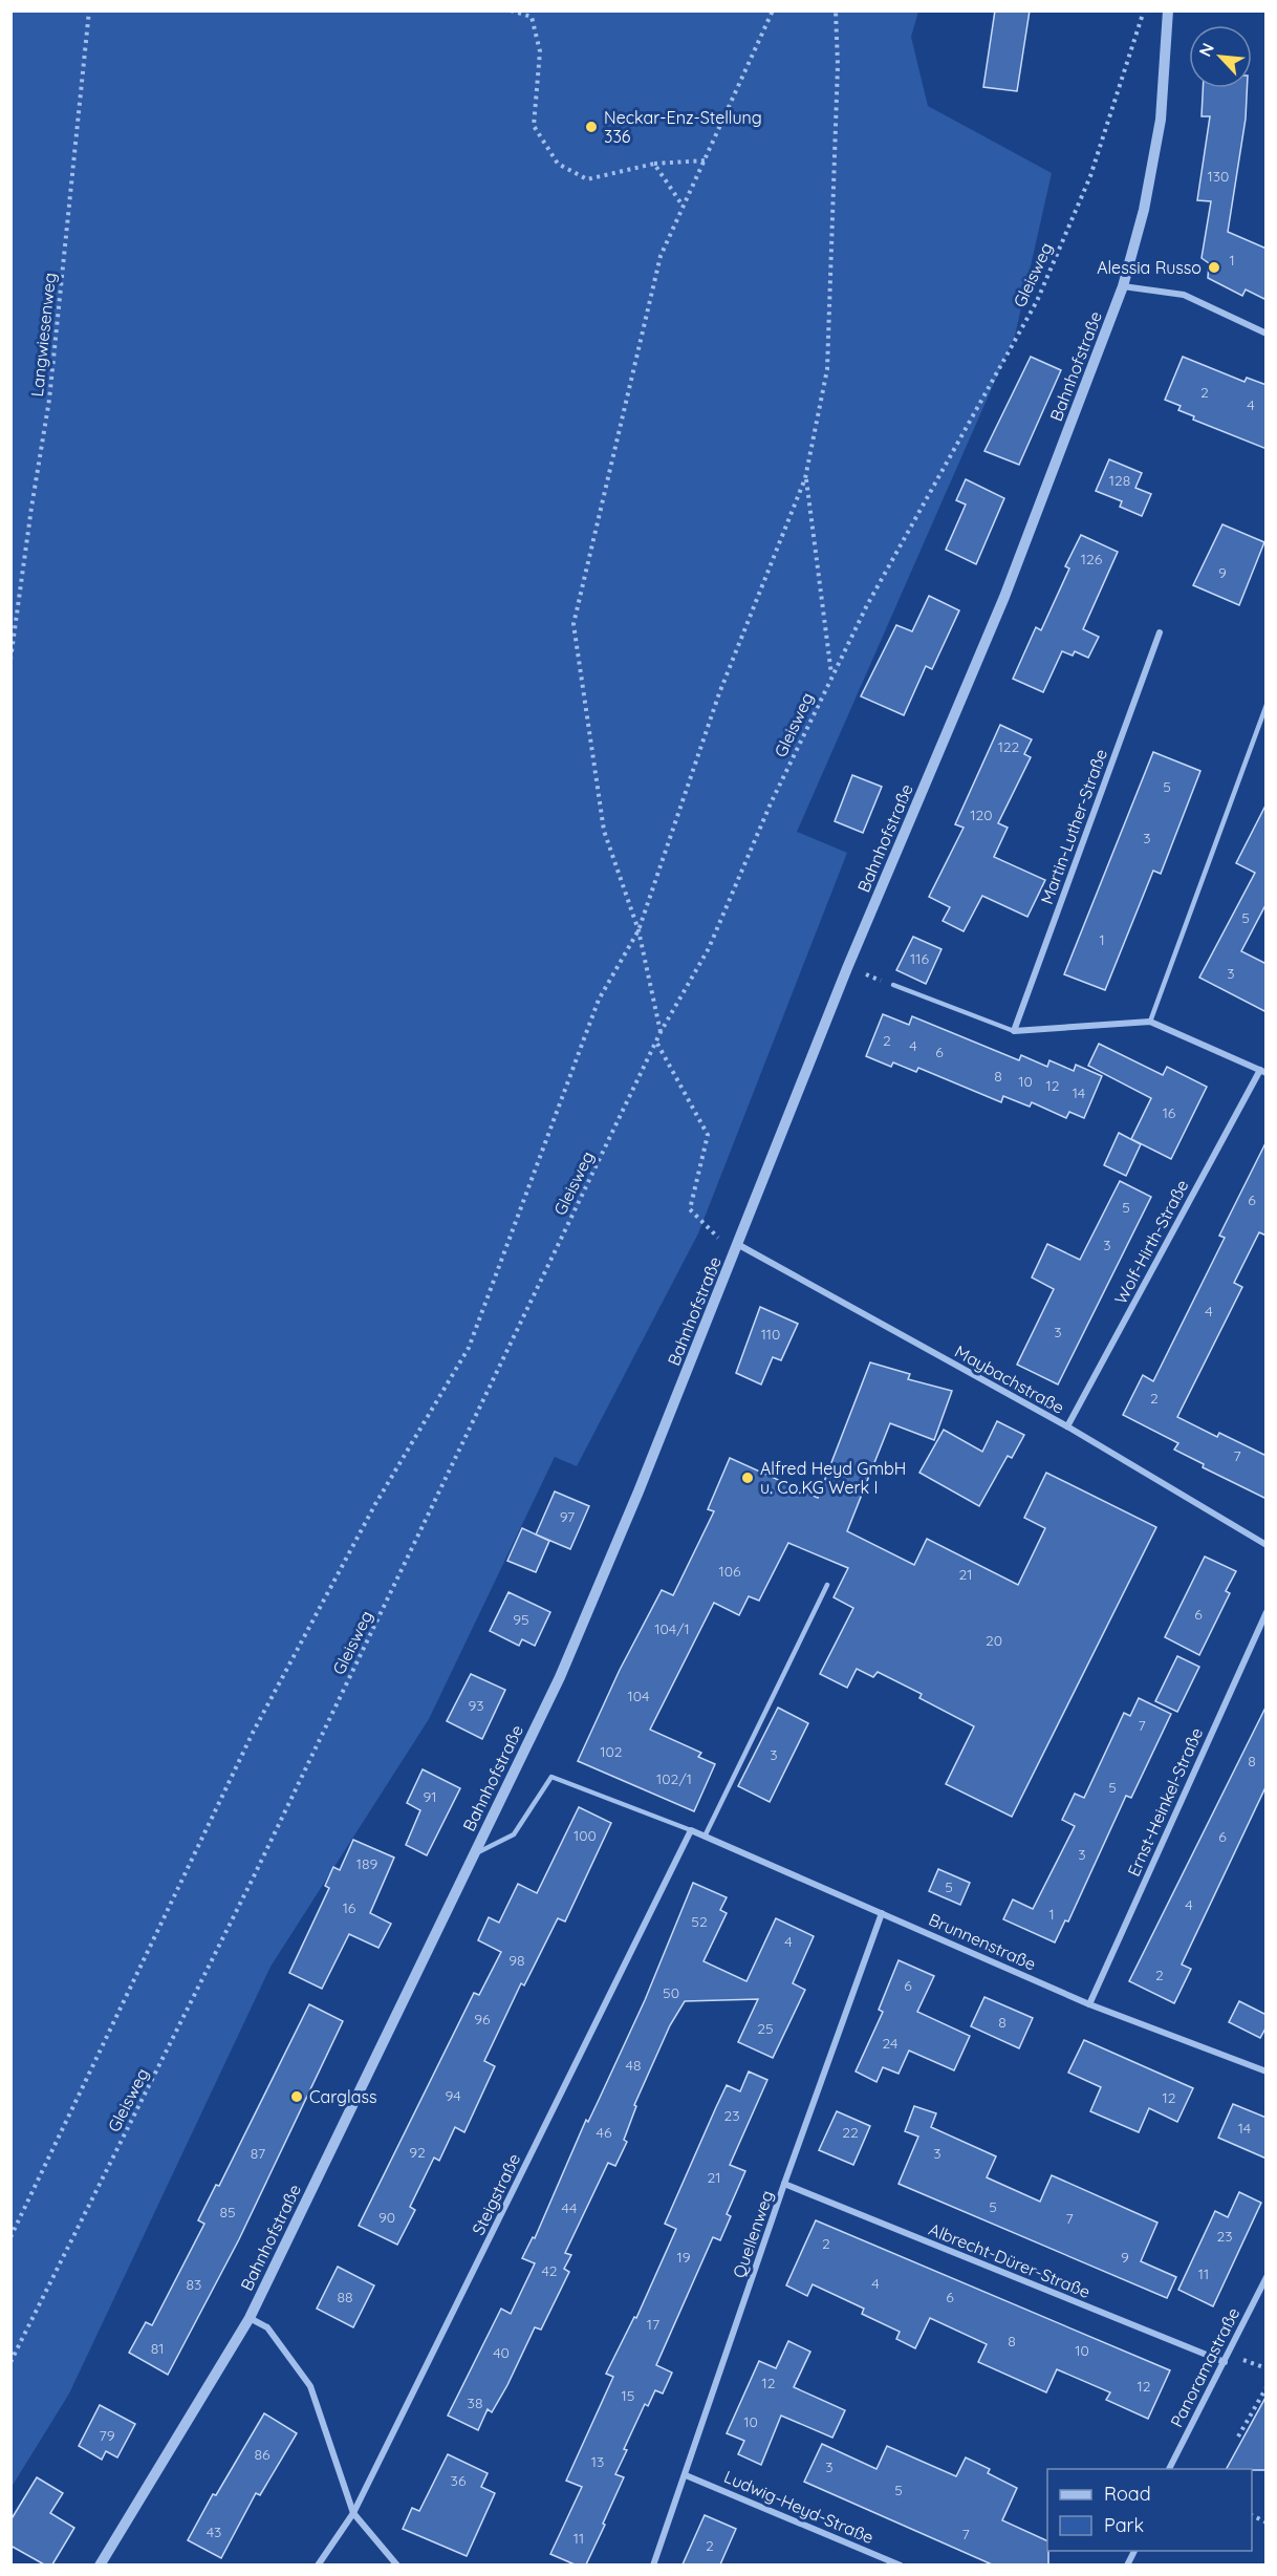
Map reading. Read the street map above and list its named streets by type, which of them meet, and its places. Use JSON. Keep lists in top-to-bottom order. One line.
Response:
{"streets":{"street":["Bahnhofstraße","Martin-Luther-Straße","Wolf-Hirth-Straße","Maybachstraße","Ernst-Heinkel-Straße","Brunnenstraße","Steigstraße","Quellenweg","Albrecht-Dürer-Straße","Panoramastraße","Ludwig-Heyd-Straße"],"path":["Gleisweg","Langwiesenweg"]},"crossings":[["Bahnhofstraße","Maybachstraße"],["Wolf-Hirth-Straße","Maybachstraße"],["Ernst-Heinkel-Straße","Brunnenstraße"],["Brunnenstraße","Steigstraße"],["Brunnenstraße","Quellenweg"],["Quellenweg","Albrecht-Dürer-Straße"],["Quellenweg","Ludwig-Heyd-Straße"],["Albrecht-Dürer-Straße","Panoramastraße"]],"places":["Neckar-Enz-Stellung 336","Alessia Russo","Alfred Heyd GmbH u. Co.KG Werk I","Carglass"],"house_numbers":["130","1","2","4","128","126","9","122","5","120","3","5","1","116","3","2","4","6","8","10","12","14","16","6","5","3","4","3","110","2","7","97","106","21","6","95","104/1","20","104","93","7","102","3","8","102/1","5","91","100","6","3","189","5","4","16","1","52","4","98","2","6","50","96","8","25","24","48","94","12","23","14","46","22","92","87","3","21","5","44","85","90","7","23","2","19","9","42","11","4","83","88","6","17","8","81","10","40","12","12","15","38","10","79","86","13","3","36","5","43","7","11","2"],"legend":["Road","Park"],"north":"top left"}
